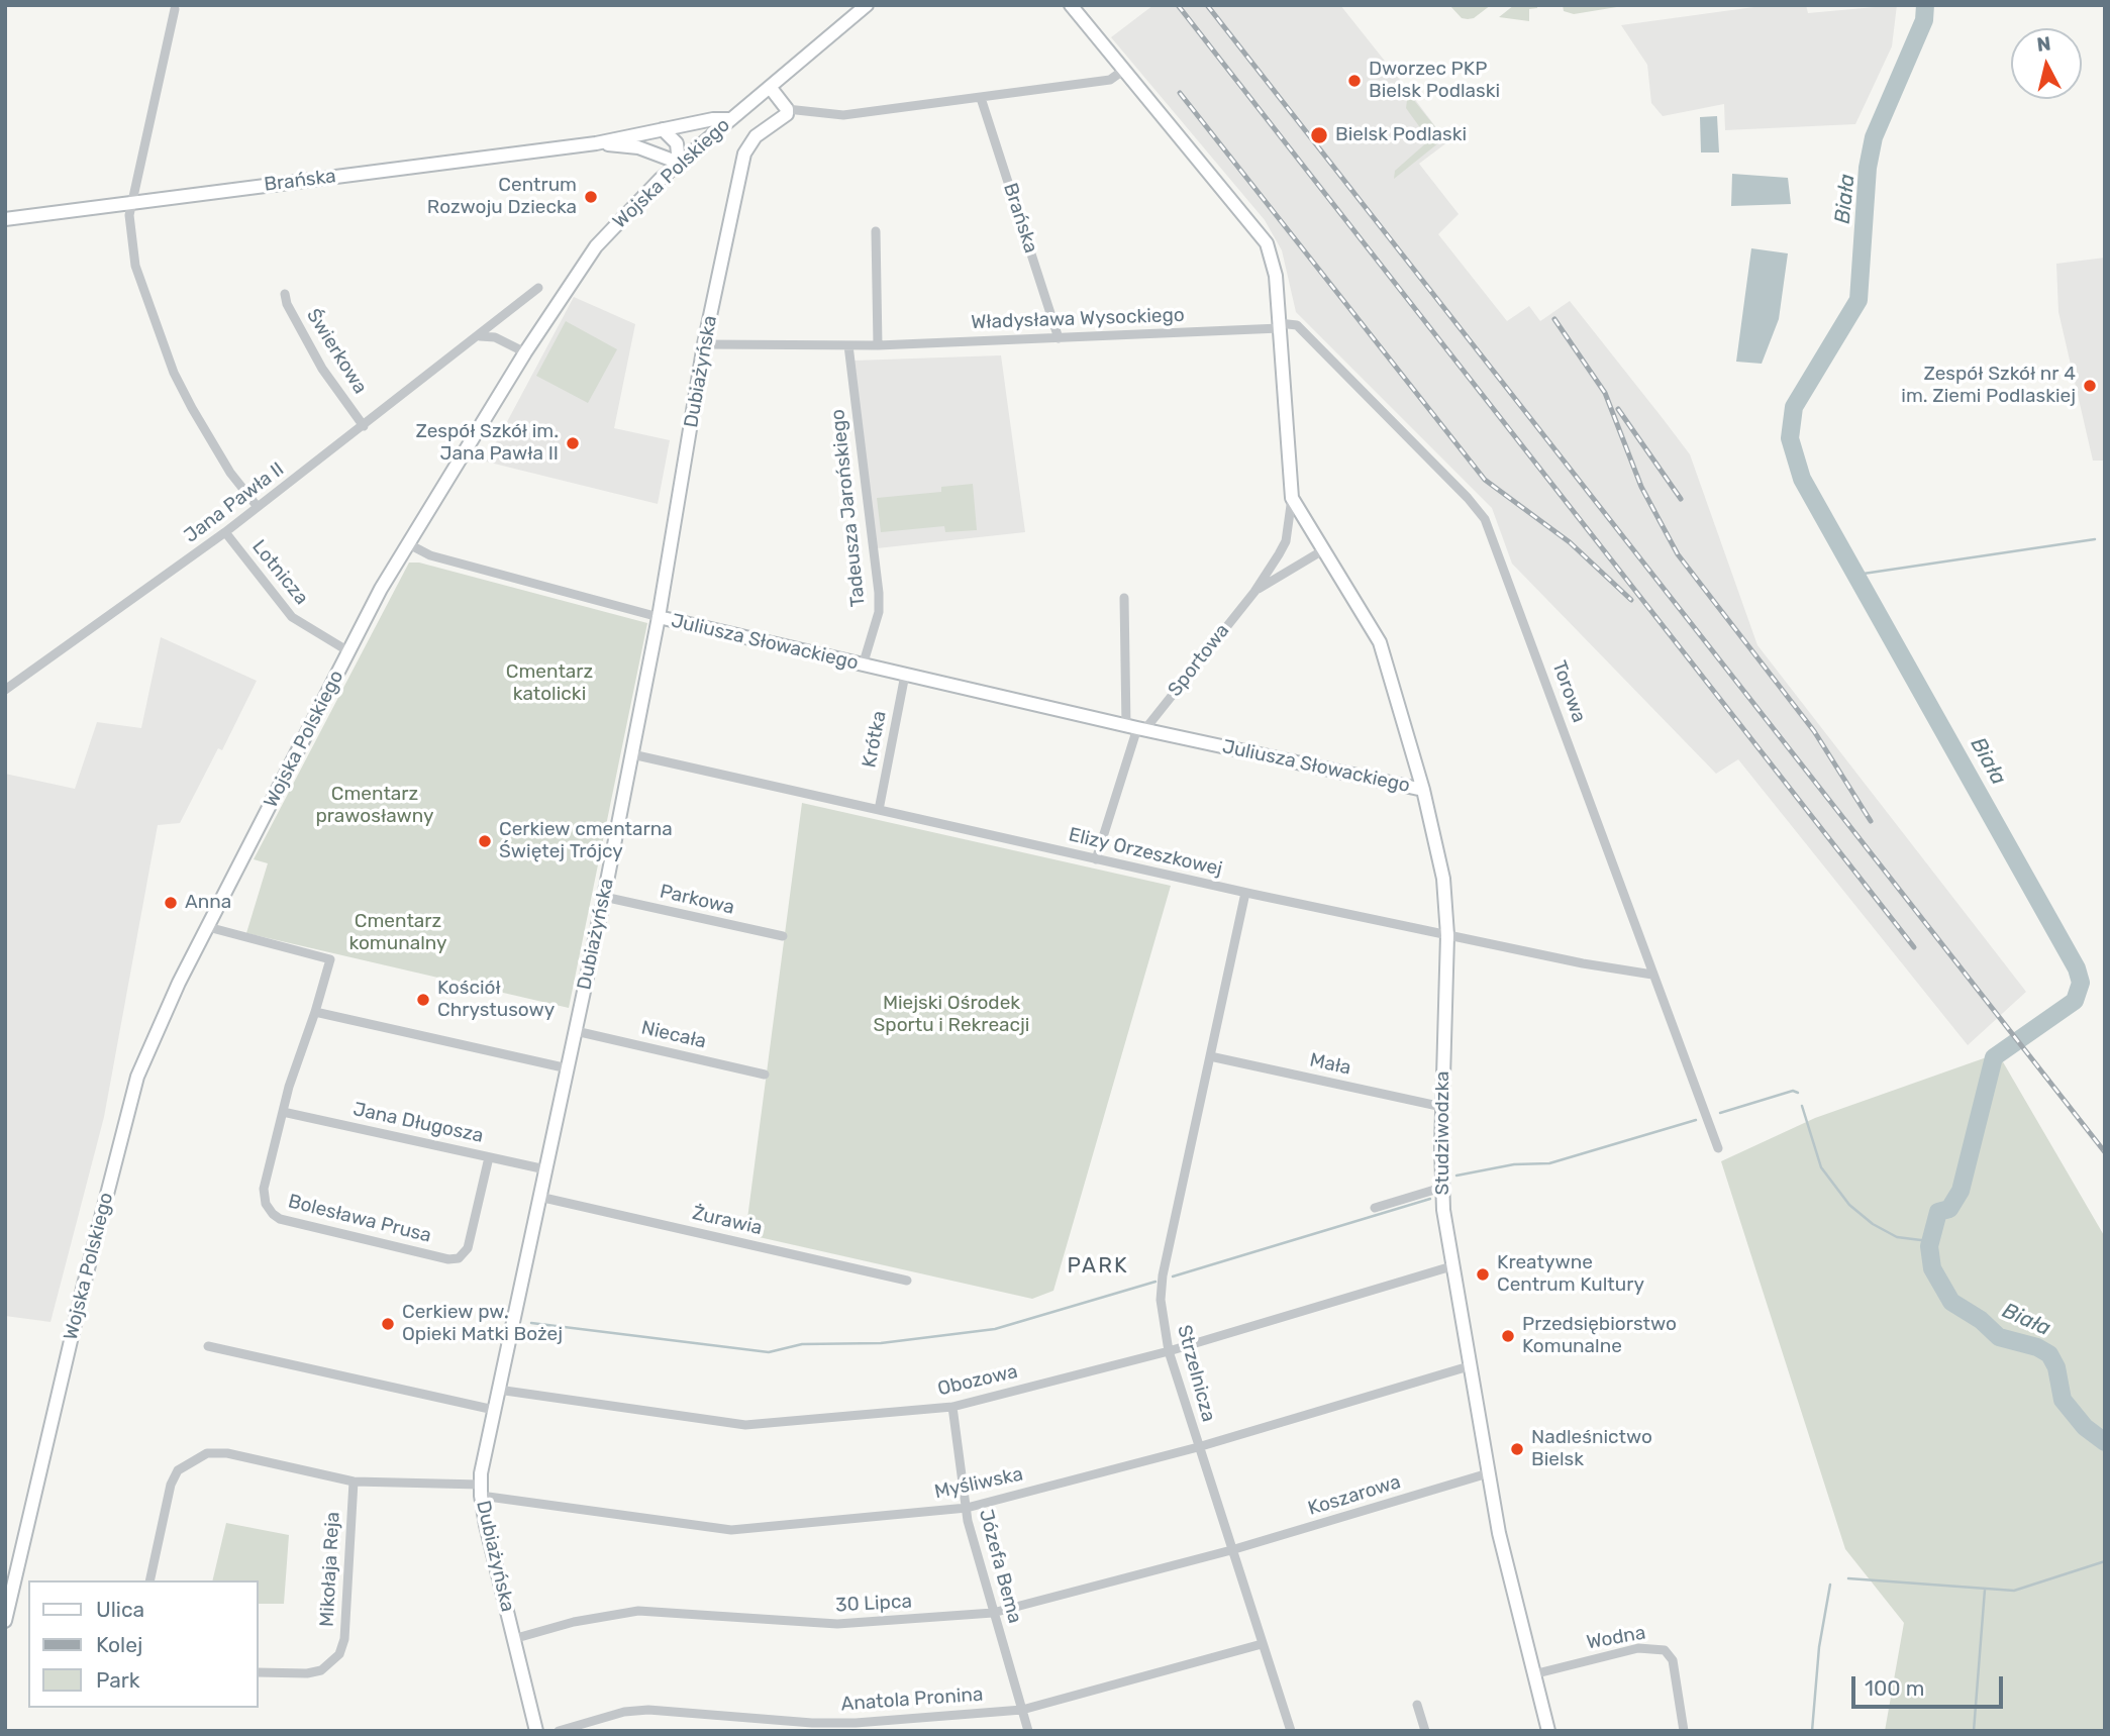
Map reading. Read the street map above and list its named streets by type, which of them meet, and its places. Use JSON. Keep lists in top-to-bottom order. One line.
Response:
{"streets":{"street":["Wojska Polskiego","Brańska","Władysława Wysockiego","Świerkowa","Dubiażyńska","Jana Pawła II","Tadeusza Jarońskiego","Lotnicza","Juliusza Słowackiego","Sportowa","Torowa","Krótka","Elizy Orzeszkowej","Parkowa","Niecała","Mała","Jana Długosza","Studziwodzka","Bolesława Prusa","Żurawia","Strzelnicza","Obozowa","Myśliwska","Koszarowa","Józefa Bema","Mikołaja Reja","30 Lipca","Wodna","Anatola Pronina"]},"crossings":[["Wojska Polskiego","Brańska"],["Wojska Polskiego","Lotnicza"],["Wojska Polskiego","Juliusza Słowackiego"],["Wojska Polskiego","Bolesława Prusa"],["Brańska","Władysława Wysockiego"],["Władysława Wysockiego","Dubiażyńska"],["Władysława Wysockiego","Tadeusza Jarońskiego"],["Władysława Wysockiego","Sportowa"],["Władysława Wysockiego","Torowa"],["Świerkowa","Jana Pawła II"],["Dubiażyńska","Juliusza Słowackiego"],["Dubiażyńska","Elizy Orzeszkowej"],["Dubiażyńska","Parkowa"],["Dubiażyńska","Niecała"],["Dubiażyńska","Jana Długosza"],["Dubiażyńska","Żurawia"],["Dubiażyńska","Obozowa"],["Dubiażyńska","Myśliwska"],["Dubiażyńska","30 Lipca"],["Jana Pawła II","Lotnicza"],["Tadeusza Jarońskiego","Juliusza Słowackiego"],["Juliusza Słowackiego","Sportowa"],["Juliusza Słowackiego","Krótka"],["Juliusza Słowackiego","Studziwodzka"],["Sportowa","Torowa"],["Sportowa","Elizy Orzeszkowej"],["Sportowa","Studziwodzka"],["Torowa","Elizy Orzeszkowej"],["Krótka","Elizy Orzeszkowej"],["Elizy Orzeszkowej","Studziwodzka"],["Elizy Orzeszkowej","Strzelnicza"],["Mała","Studziwodzka"],["Mała","Strzelnicza"],["Jana Długosza","Bolesława Prusa"],["Studziwodzka","Obozowa"],["Studziwodzka","Myśliwska"],["Studziwodzka","Koszarowa"],["Studziwodzka","Wodna"],["Strzelnicza","Obozowa"],["Strzelnicza","Myśliwska"],["Strzelnicza","Koszarowa"],["Strzelnicza","30 Lipca"],["Strzelnicza","Anatola Pronina"],["Obozowa","Józefa Bema"],["Myśliwska","Józefa Bema"],["Koszarowa","30 Lipca"],["Józefa Bema","30 Lipca"],["Józefa Bema","Anatola Pronina"]],"districts":["PARK"],"water":["Biała"],"parks":["Cmentarz katolicki","Cmentarz prawosławny","Cmentarz komunalny","Miejski Ośrodek Sportu i Rekreacji"],"places":["Dworzec PKP Bielsk Podlaski","Bielsk Podlaski","Centrum Rozwoju Dziecka","Zespół Szkół nr 4 im. Ziemi Podlaskiej","Zespół Szkół im. Jana Pawła II","Cerkiew cmentarna Świętej Trójcy","Anna","Kościół Chrystusowy","Kreatywne Centrum Kultury","Cerkiew pw. Opieki Matki Bożej","Przedsiębiorstwo Komunalne","Nadleśnictwo Bielsk"],"legend":["Ulica","Kolej","Park"],"scale_bar":"100 m","north":"top"}
